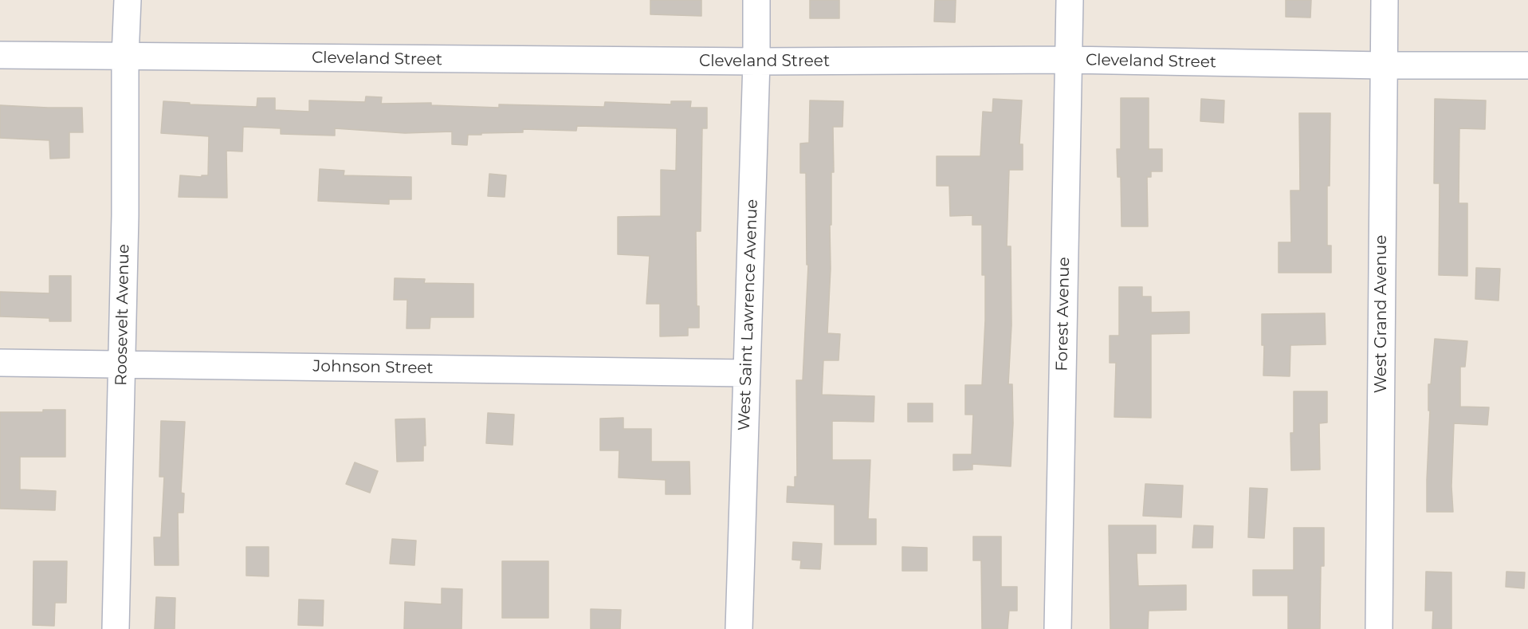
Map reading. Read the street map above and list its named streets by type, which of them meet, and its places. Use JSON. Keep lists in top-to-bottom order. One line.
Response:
{"streets":{"street":["Cleveland Street","Forest Avenue","West Grand Avenue","Roosevelt Avenue","West Saint Lawrence Avenue","Johnson Street"]},"crossings":[["Cleveland Street","Forest Avenue"],["Cleveland Street","West Grand Avenue"],["Cleveland Street","Roosevelt Avenue"],["Cleveland Street","West Saint Lawrence Avenue"],["Roosevelt Avenue","Johnson Street"],["West Saint Lawrence Avenue","Johnson Street"]]}
